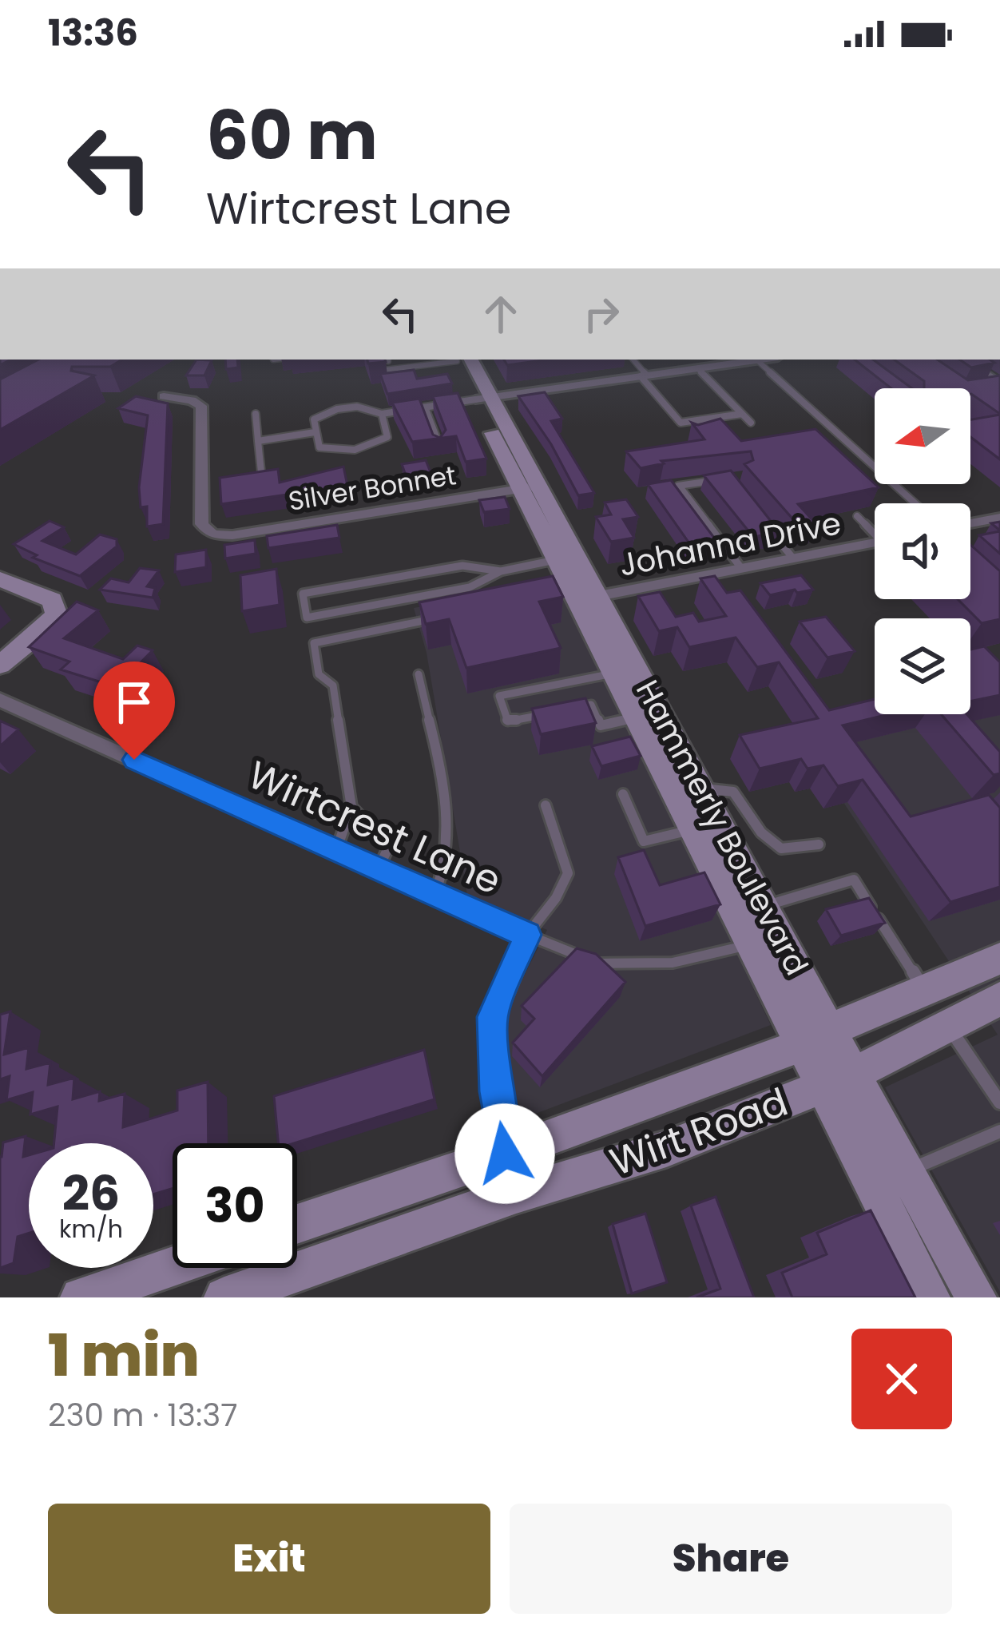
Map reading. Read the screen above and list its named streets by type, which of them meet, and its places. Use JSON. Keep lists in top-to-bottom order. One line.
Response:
{"streets":{"main road":["Hammerly Boulevard","Wirt Road"],"street":["Silver Bonnet","Johanna Drive","Wirtcrest Lane"]},"crossings":[["Silver Bonnet","Hammerly Boulevard"],["Johanna Drive","Hammerly Boulevard"],["Hammerly Boulevard","Wirt Road"]],"north":"left","page":{"status":"13:36","turn":["60 m","Wirtcrest Lane"],"speed":"26 km/h","limit":"30","heading":["1 min","230 m · 13:37"],"buttons":["Exit","Share"]}}
